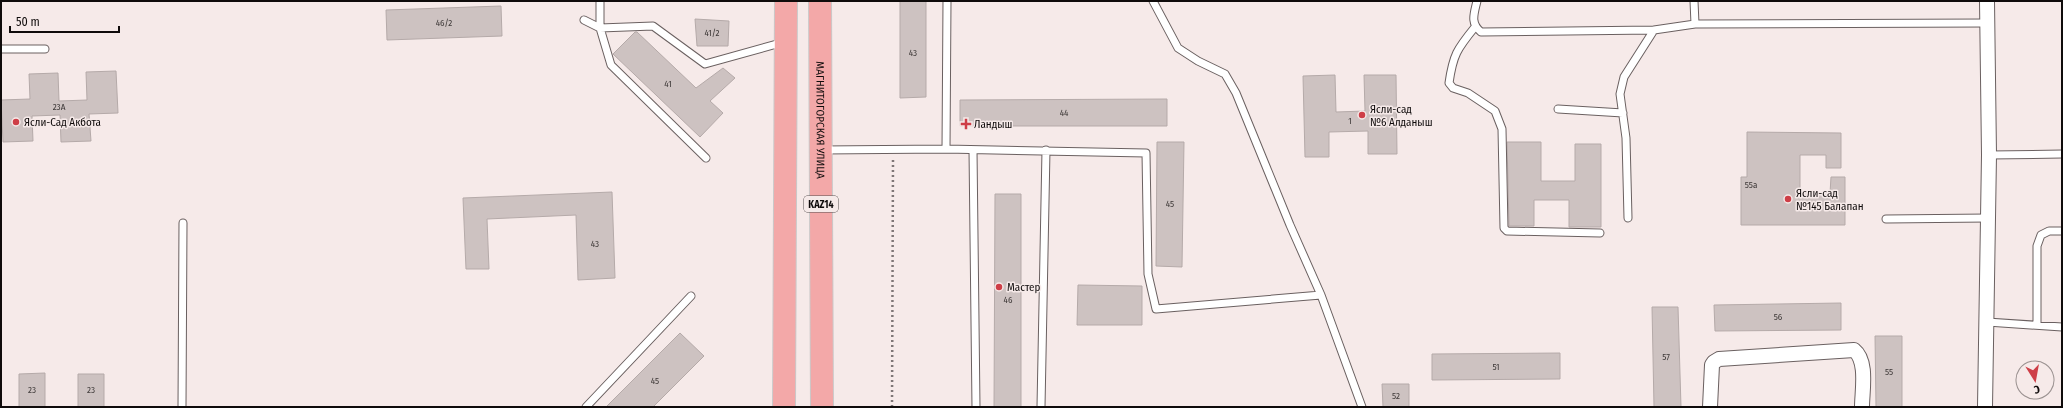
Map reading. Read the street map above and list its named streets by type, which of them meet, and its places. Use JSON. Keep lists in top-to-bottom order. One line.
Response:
{"streets":{"main road":["МАГНИТОГОРСКАЯ УЛИЦА","KAZ14"]},"places":{"other":["Ясли-сад №6 Алданыш","Ясли-Сад Акбота","Ясли-сад №145 Балапан","Мастер"],"health":["Ландыш"]},"house_numbers":["46/2","41/2","43","41","23А","44","1","55а","45","43","46","56","57","51","55","45","23","23","52"],"scale_bar":"50 m","north":"bottom"}
